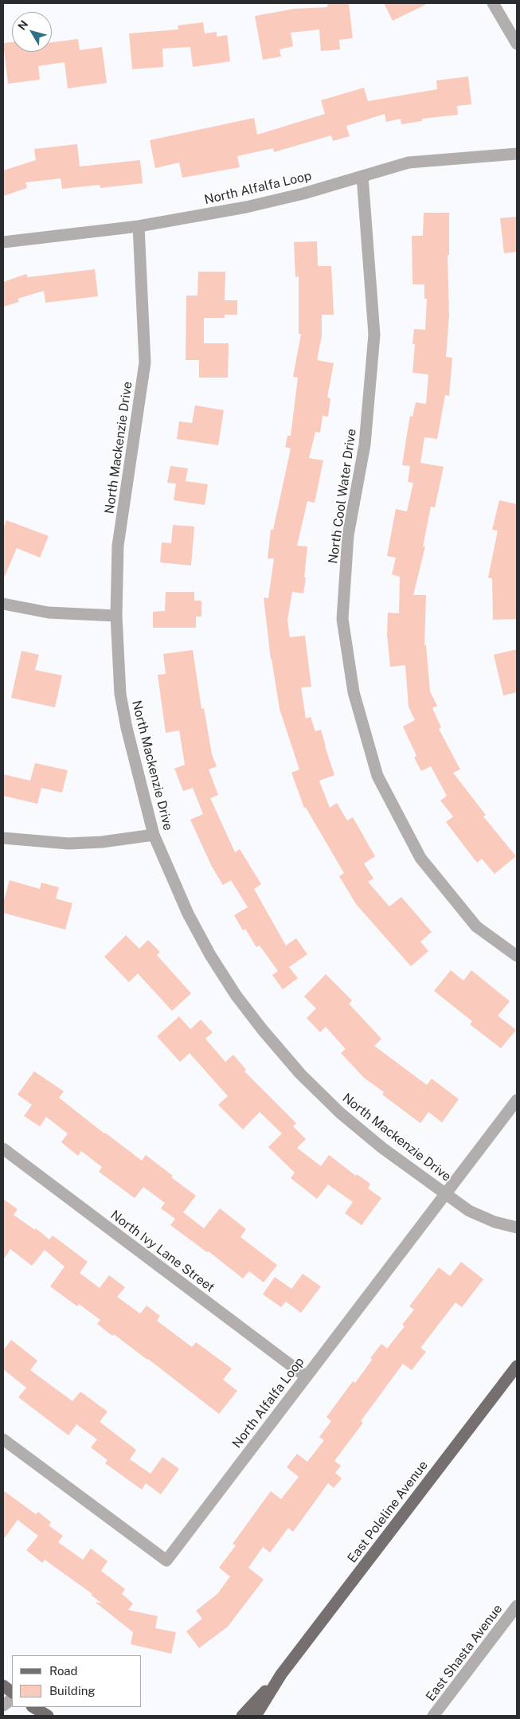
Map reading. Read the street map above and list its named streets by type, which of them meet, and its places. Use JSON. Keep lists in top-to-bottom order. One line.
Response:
{"streets":{"main road":["East Poleline Avenue"],"street":["North Alfalfa Loop","North Mackenzie Drive","North Cool Water Drive","North Ivy Lane Street","East Shasta Avenue"]},"crossings":[["North Alfalfa Loop","North Mackenzie Drive"],["North Alfalfa Loop","North Cool Water Drive"],["North Alfalfa Loop","North Ivy Lane Street"]],"legend":["Road","Building"],"north":"top left"}
